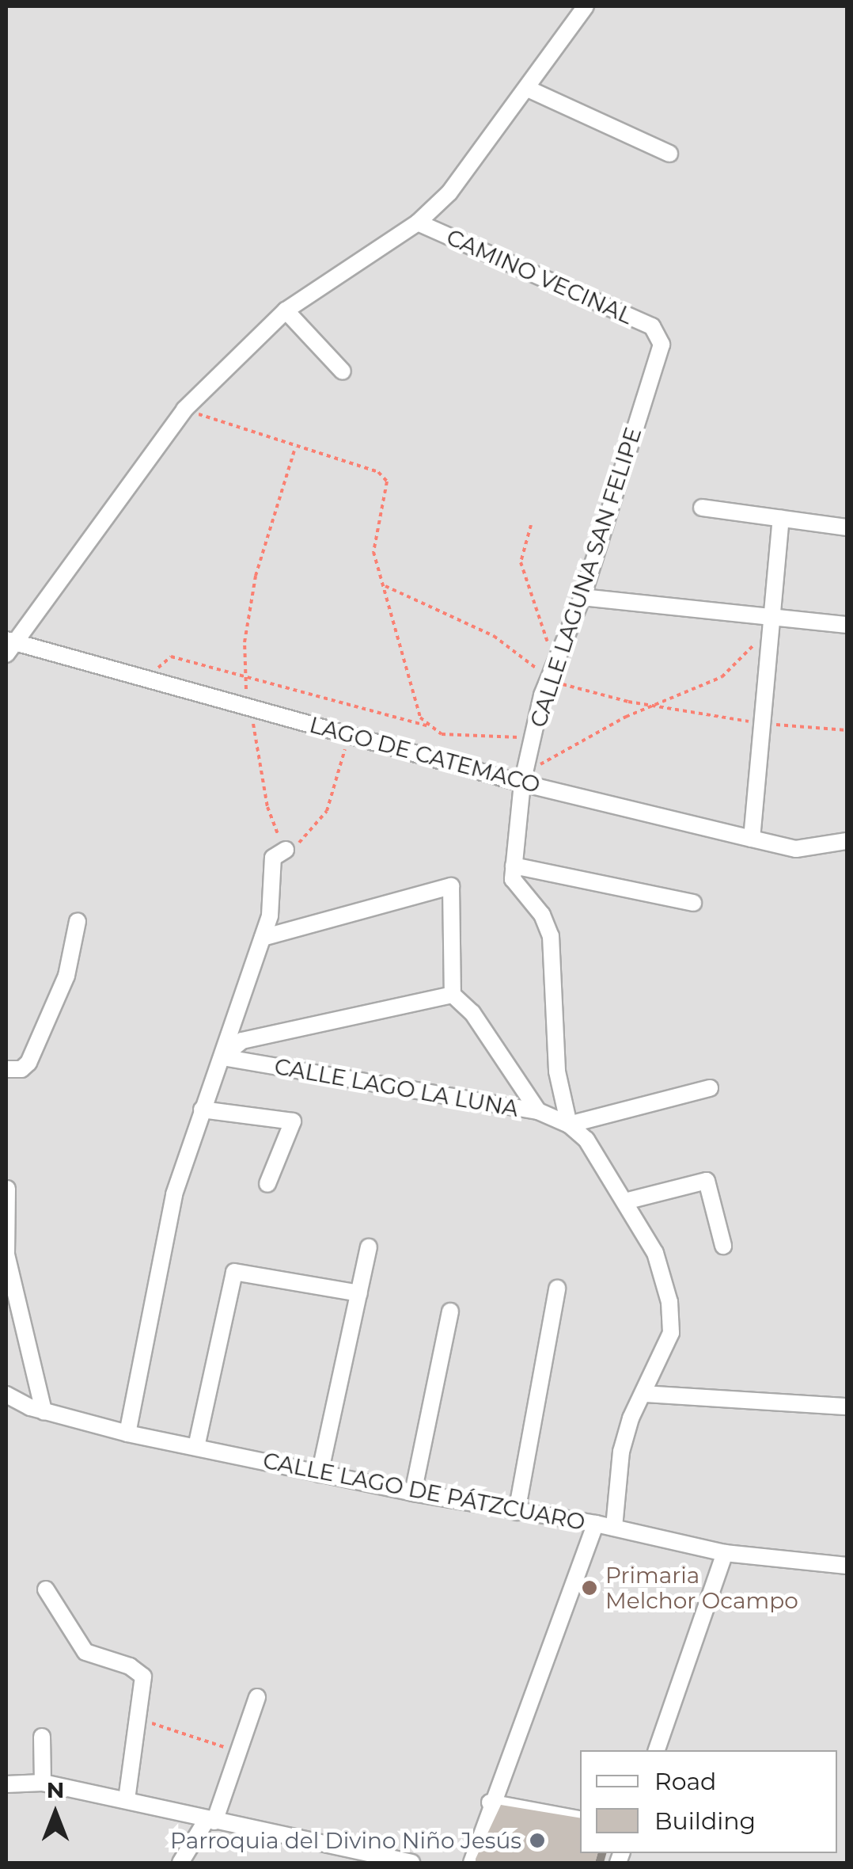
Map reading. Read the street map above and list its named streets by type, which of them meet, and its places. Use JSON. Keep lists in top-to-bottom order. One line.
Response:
{"streets":{"street":["CAMINO VECINAL","CALLE LAGUNA SAN FELIPE","LAGO DE CATEMACO","CALLE LAGO LA LUNA","CALLE LAGO DE PÁTZCUARO"]},"crossings":[["CAMINO VECINAL","CALLE LAGUNA SAN FELIPE"],["CALLE LAGUNA SAN FELIPE","LAGO DE CATEMACO"],["CALLE LAGUNA SAN FELIPE","CALLE LAGO LA LUNA"],["CALLE LAGUNA SAN FELIPE","CALLE LAGO DE PÁTZCUARO"]],"places":["Primaria Melchor Ocampo","Parroquia del Divino Niño Jesús"],"legend":["Road","Building"],"north":"top"}
